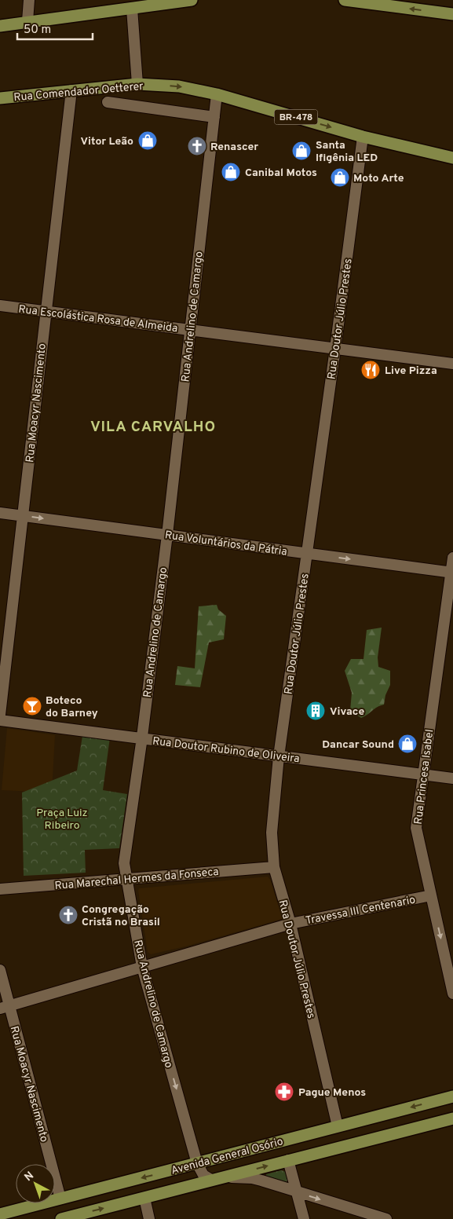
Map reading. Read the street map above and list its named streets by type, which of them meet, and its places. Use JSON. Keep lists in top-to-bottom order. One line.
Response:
{"streets":{"main road":["Rua Comendador Oetterer","BR-478","Avenida General Osório"],"street":["Rua Andrelino de Camargo","Rua Escolástica Rosa de Almeida","Rua Doutor Júlio Prestes","Rua Moacyr Nascimento","Rua Voluntários da Pátria","Rua Doutor Rubino de Oliveira","Rua Princesa Isabel","Rua Marechal Hermes da Fonseca","Travessa III Centenario"]},"crossings":[["Rua Comendador Oetterer","Rua Andrelino de Camargo"],["Rua Comendador Oetterer","Rua Doutor Júlio Prestes"],["Rua Comendador Oetterer","Rua Moacyr Nascimento"],["Rua Andrelino de Camargo","Rua Escolástica Rosa de Almeida"],["Rua Andrelino de Camargo","Rua Voluntários da Pátria"],["Rua Andrelino de Camargo","Rua Doutor Rubino de Oliveira"],["Rua Andrelino de Camargo","Rua Marechal Hermes da Fonseca"],["Rua Andrelino de Camargo","Travessa III Centenario"],["Rua Andrelino de Camargo","Avenida General Osório"],["Rua Escolástica Rosa de Almeida","Rua Doutor Júlio Prestes"],["Rua Escolástica Rosa de Almeida","Rua Moacyr Nascimento"],["Rua Doutor Júlio Prestes","Rua Voluntários da Pátria"],["Rua Doutor Júlio Prestes","Rua Doutor Rubino de Oliveira"],["Rua Doutor Júlio Prestes","Rua Marechal Hermes da Fonseca"],["Rua Doutor Júlio Prestes","Travessa III Centenario"],["Rua Doutor Júlio Prestes","Avenida General Osório"],["Rua Moacyr Nascimento","Rua Voluntários da Pátria"],["Rua Moacyr Nascimento","Travessa III Centenario"],["Rua Moacyr Nascimento","Avenida General Osório"],["Rua Voluntários da Pátria","Rua Princesa Isabel"],["Rua Doutor Rubino de Oliveira","Rua Princesa Isabel"],["Rua Princesa Isabel","Travessa III Centenario"]],"one_way":["Rua Comendador Oetterer","Rua Voluntários da Pátria"],"districts":["VILA CARVALHO"],"parks":["Praça Luiz Ribeiro"],"places":{"shop":["Vitor Leão","Santa Ifigênia LED","Canibal Motos","Moto Arte","Dancar Sound"],"church":["Renascer","Congregação Cristã no Brasil"],"restaurant":["Live Pizza"],"bar":["Boteco do Barney"],"building":["Vivace"],"pharmacy":["Pague Menos"]},"scale_bar":"50 m","north":"top left"}
